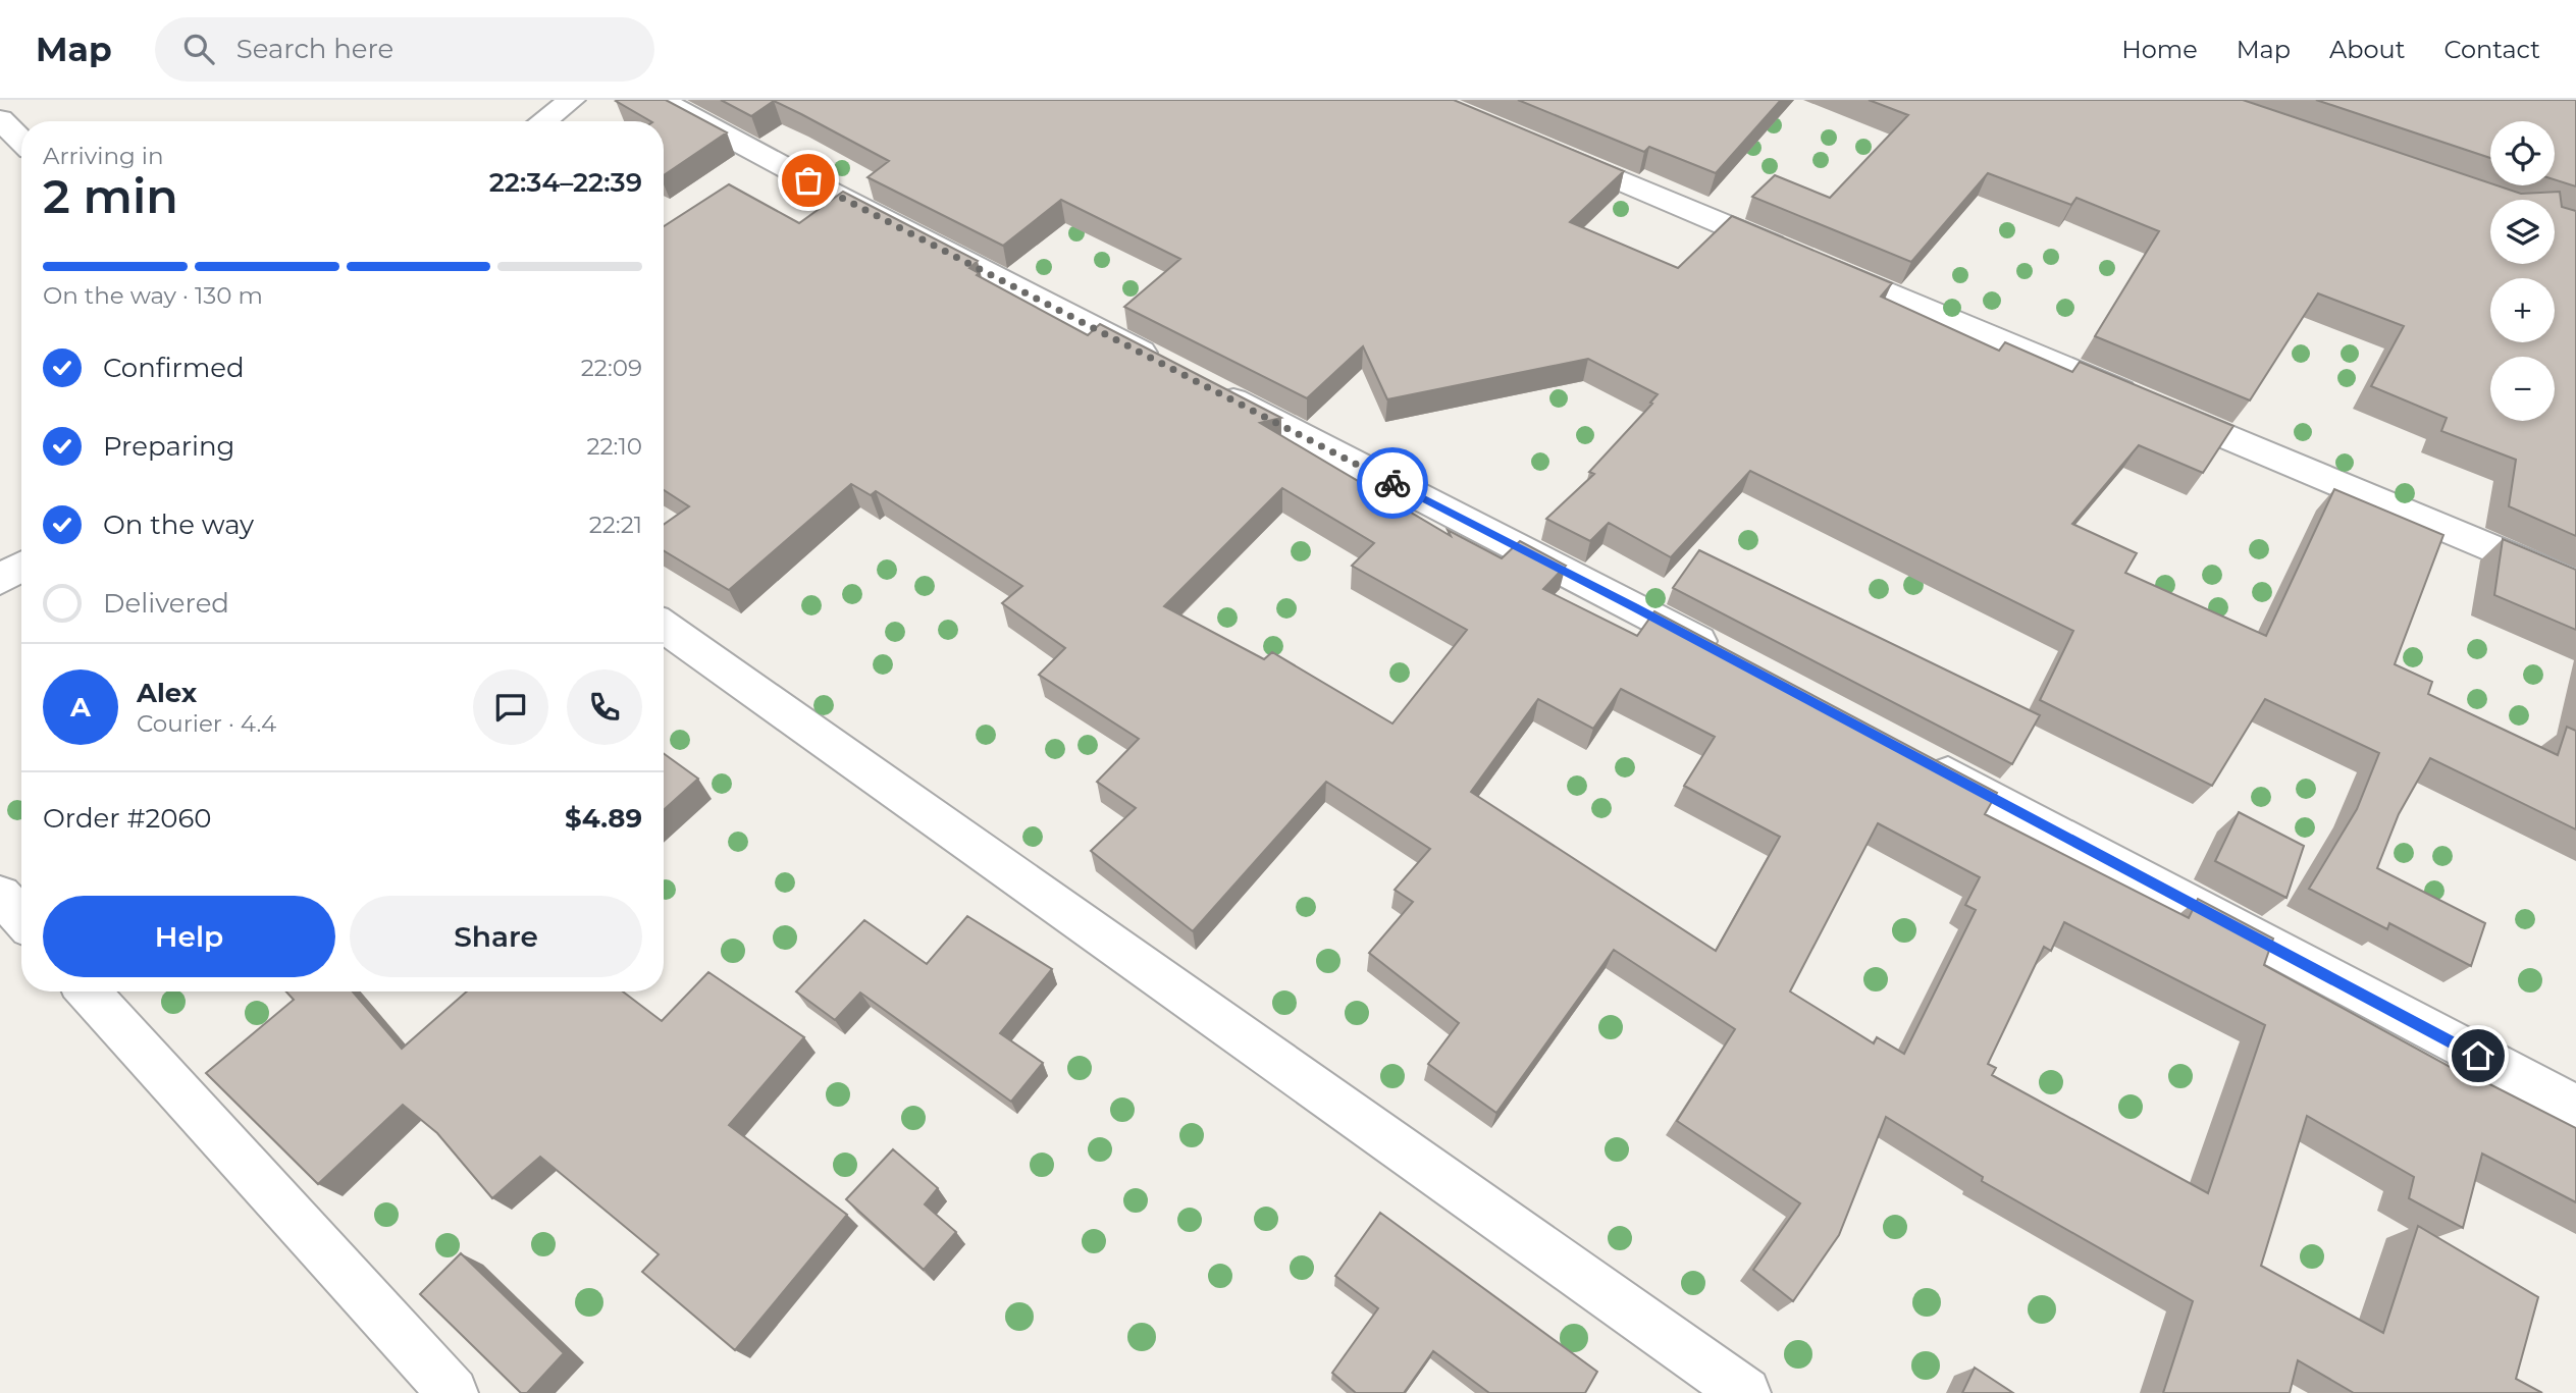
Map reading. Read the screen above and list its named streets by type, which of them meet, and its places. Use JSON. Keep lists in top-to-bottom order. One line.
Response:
{"page":{"header":"Map","search":"Search here","nav":["Home","Map","About","Contact"],"map_buttons":["+","−"],"heading":["2 min","Arriving in","22:34–22:39"],"panel":["Alex","Courier · 4.4","Order #2060","$4.89"],"bar":"On the way · 130 m","list":[["Confirmed","22:09"],["Preparing","22:10"],["On the way","22:21"],"Delivered"],"round":"A","buttons":["Help","Share"]}}
